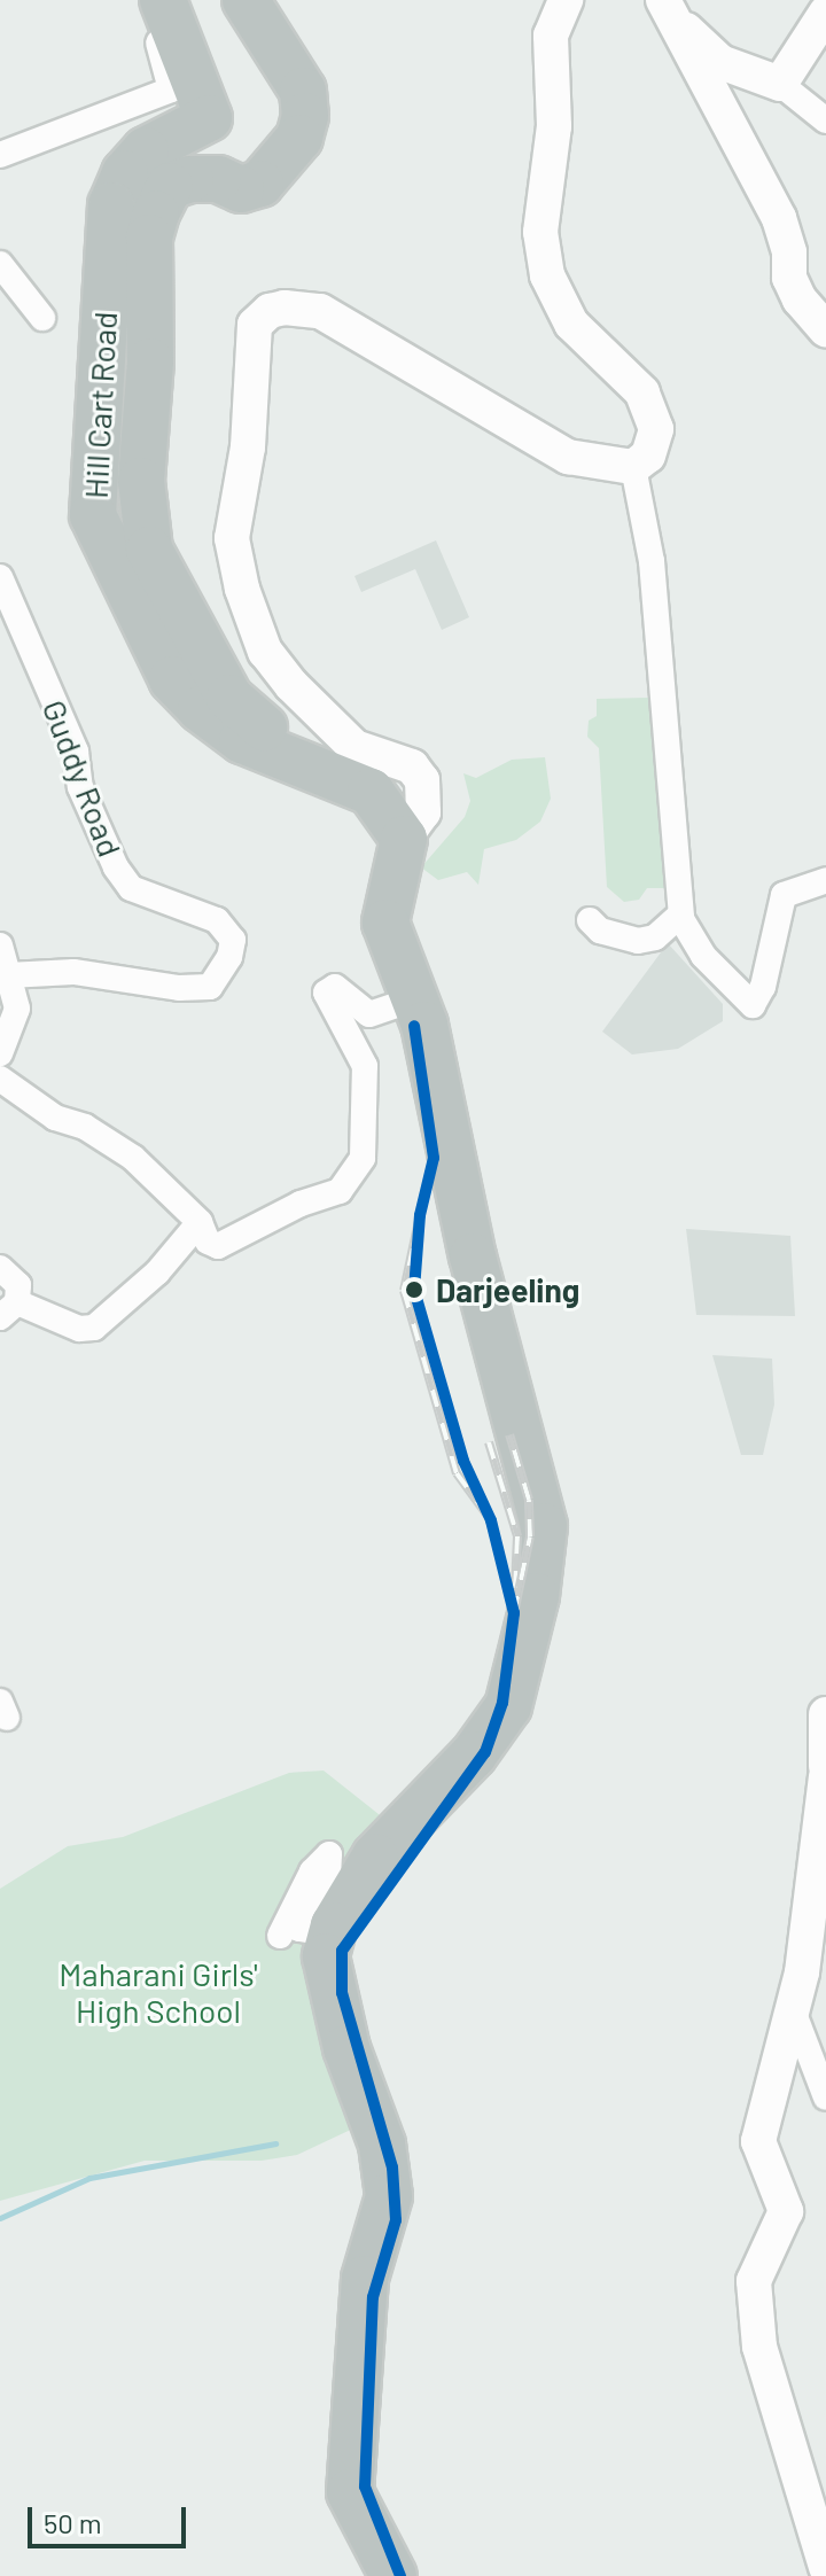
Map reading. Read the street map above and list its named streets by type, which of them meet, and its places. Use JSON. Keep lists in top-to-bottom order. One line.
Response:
{"streets":{"highway":["Hill Cart Road"],"street":["Guddy Road"]},"parks":["Maharani Girls' High School"],"places":["Darjeeling"],"scale_bar":"50 m"}
